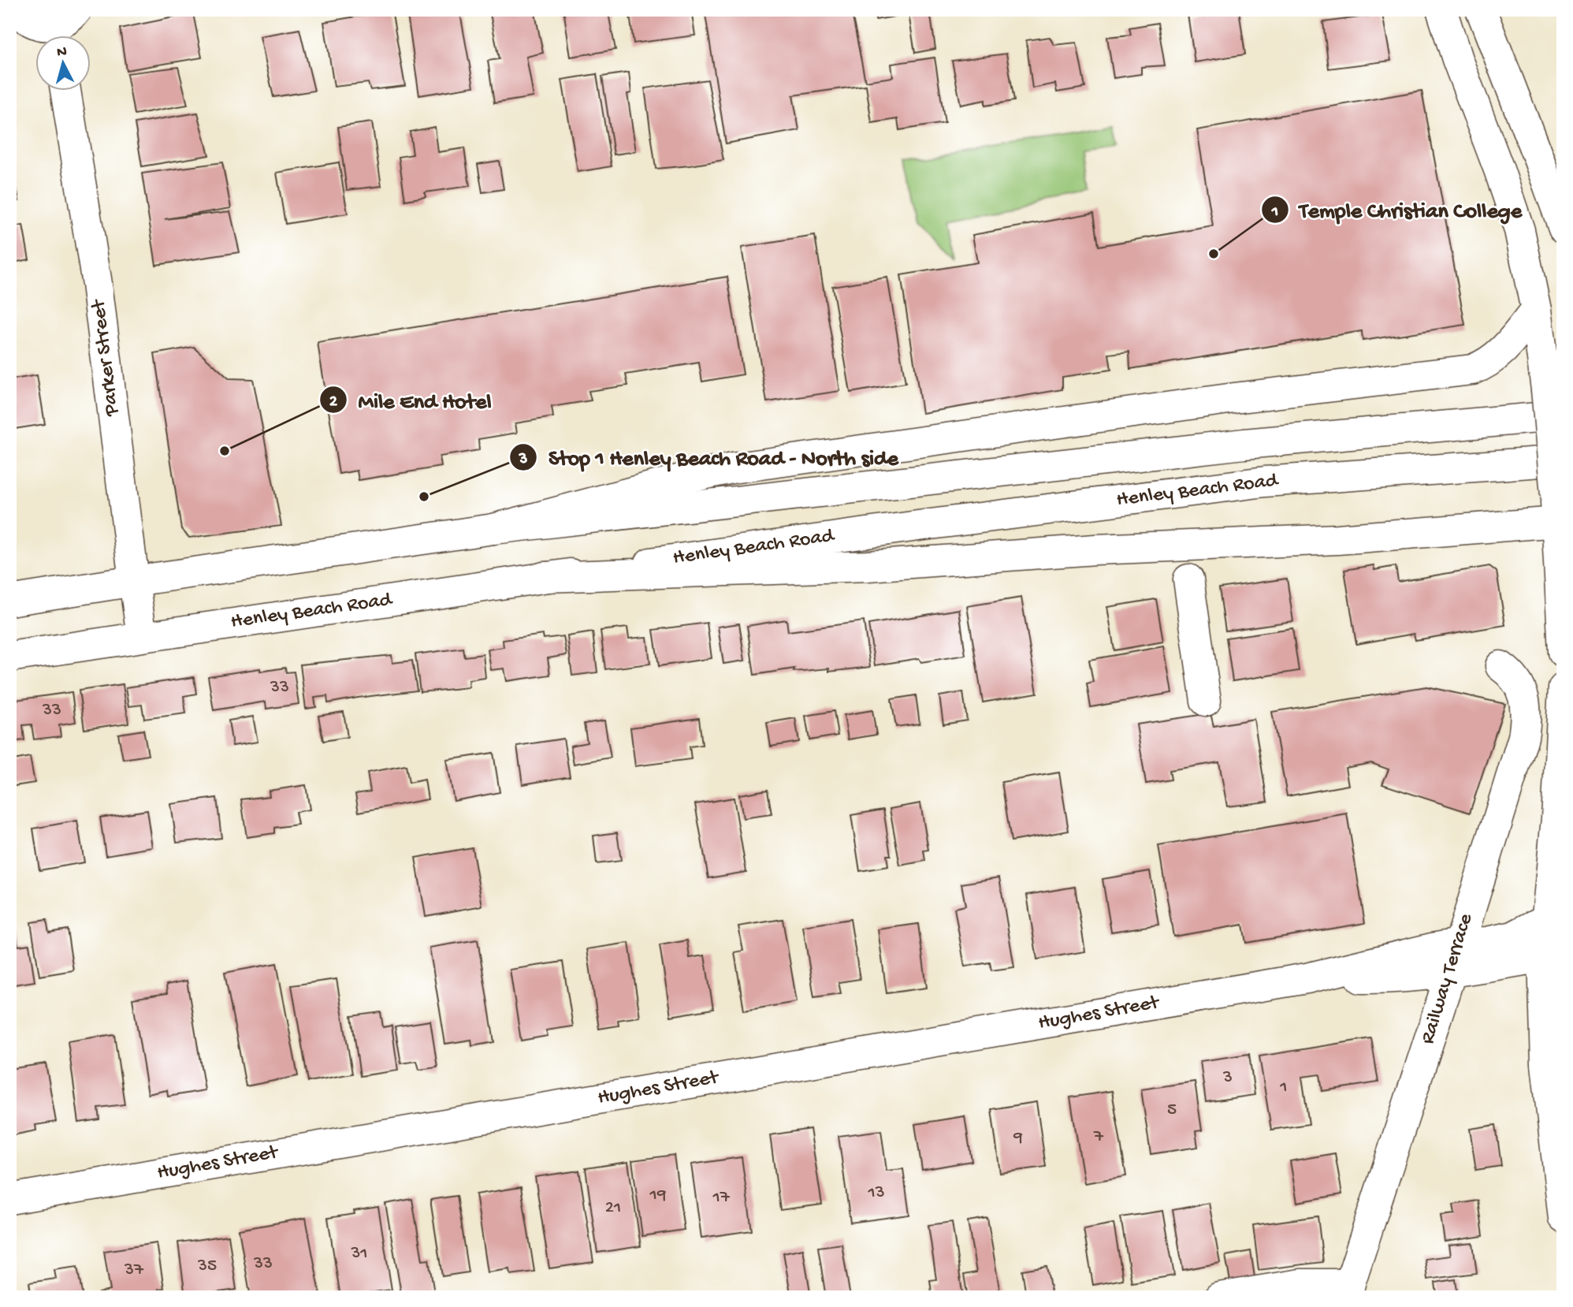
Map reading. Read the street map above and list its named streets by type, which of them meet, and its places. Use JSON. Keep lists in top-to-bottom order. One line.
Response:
{"streets":{"main road":["Parker Street","Henley Beach Road","Railway Terrace","Hughes Street"]},"crossings":[["Parker Street","Henley Beach Road"],["Railway Terrace","Hughes Street"]],"places":["Temple Christian College","Mile End Hotel","Stop 1 Henley Beach Road - North side"],"house_numbers":["33","33","3","1","5","7","9","13","19","17","21","31","33","35","37"],"north":"top"}
